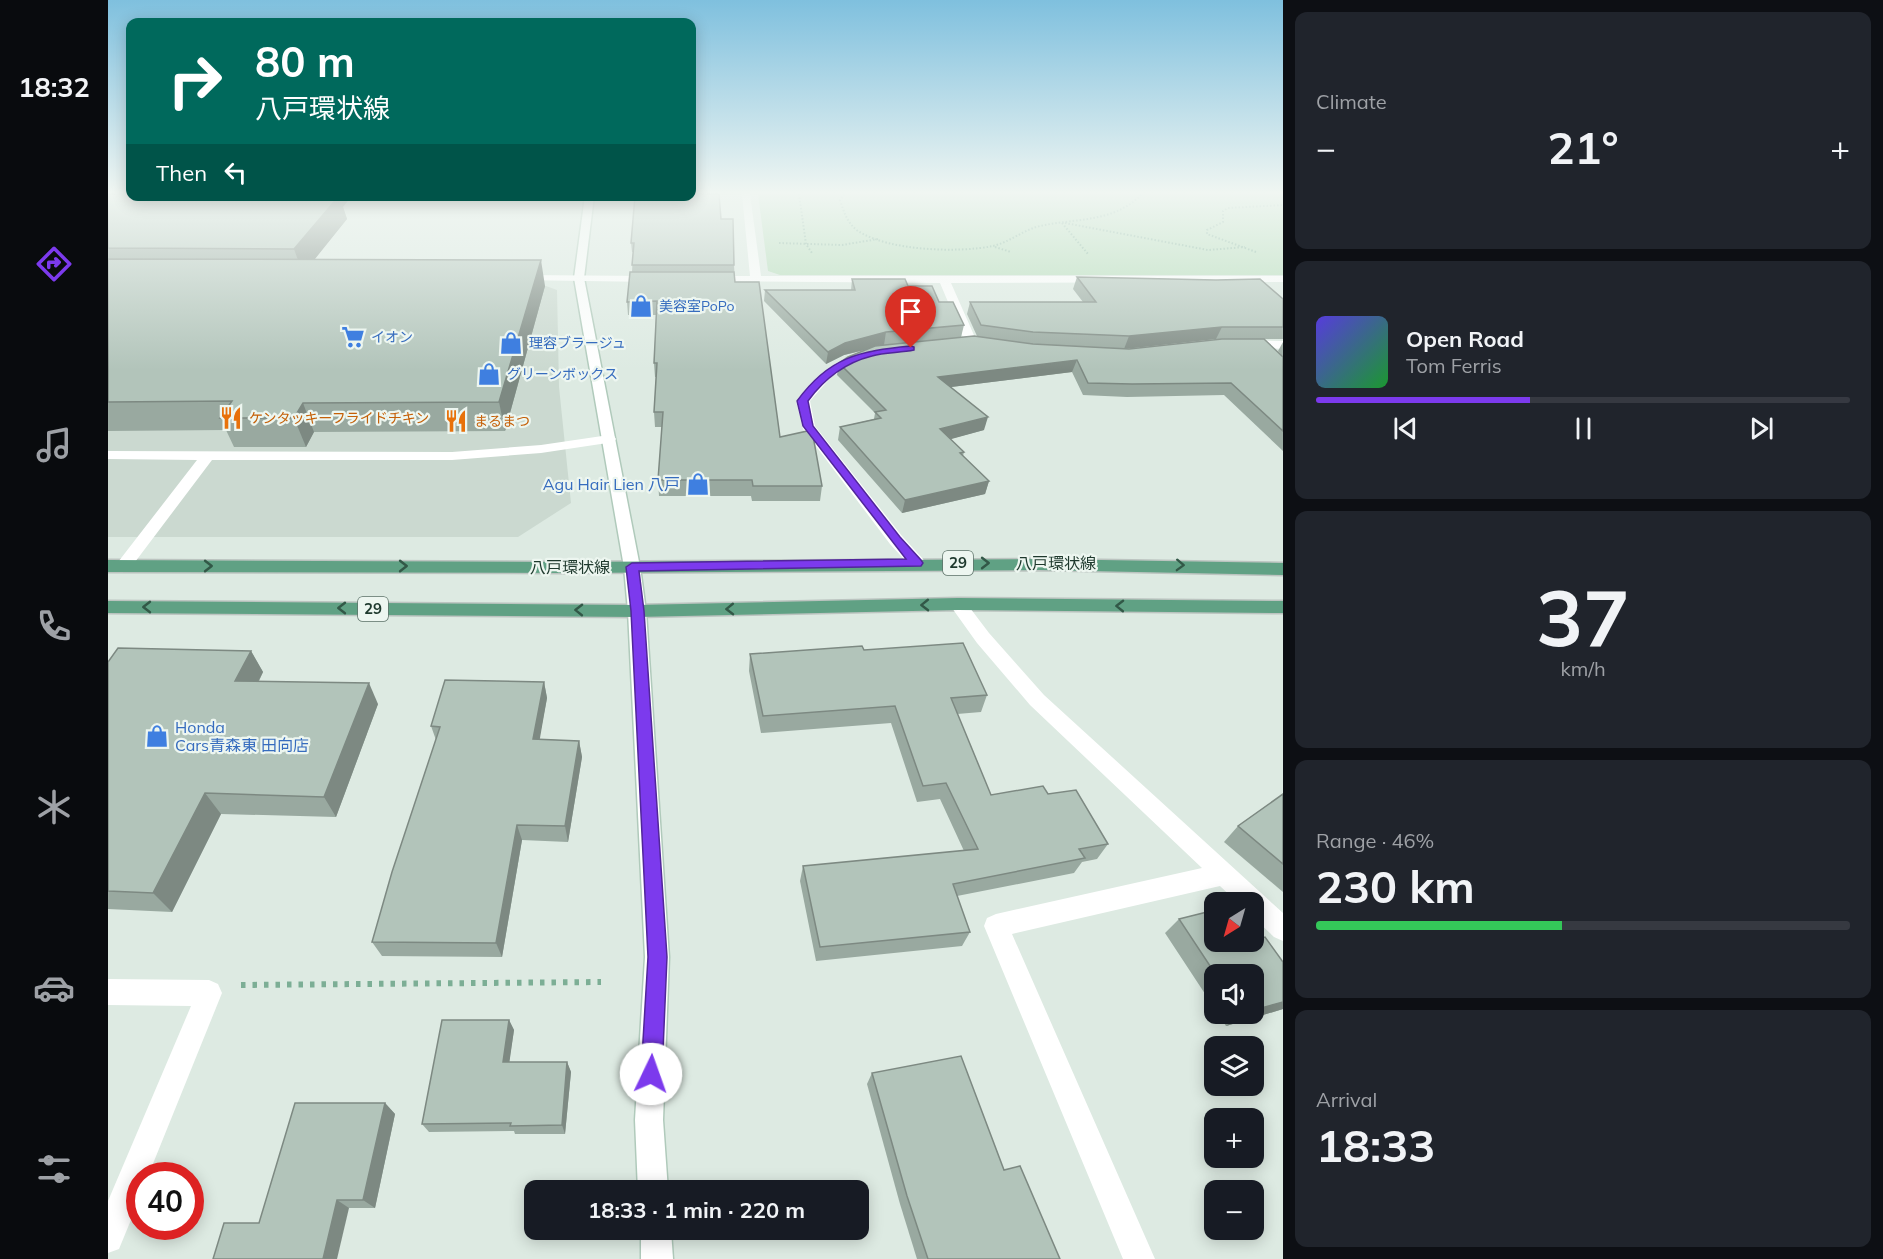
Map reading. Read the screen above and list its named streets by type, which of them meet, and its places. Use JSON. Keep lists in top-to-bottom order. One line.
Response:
{"streets":{"main road":["29","八戸環状線"]},"places":{"shop":["美容室PoPo","理容ブラージュ","グリーンボックス","Agu Hair Lien 八戸","Honda Cars青森東 田向店"],"supermarket":["イオン"],"restaurant":["ケンタッキーフライドチキン","まるまつ"]},"north":"bottom left","page":{"tabs":"18:32","tile":["Climate",["37","km/h"],["Range · 46%","230 km"],["Arrival","18:33"]],"turn":["80 m","八戸環状線"],"heat":["−","21°","+"],"then":"Then","song":["Open Road","Tom Ferris"],"map_buttons":["+","−"],"limit":"40","trip":"18:33 · 1 min · 220 m"}}
